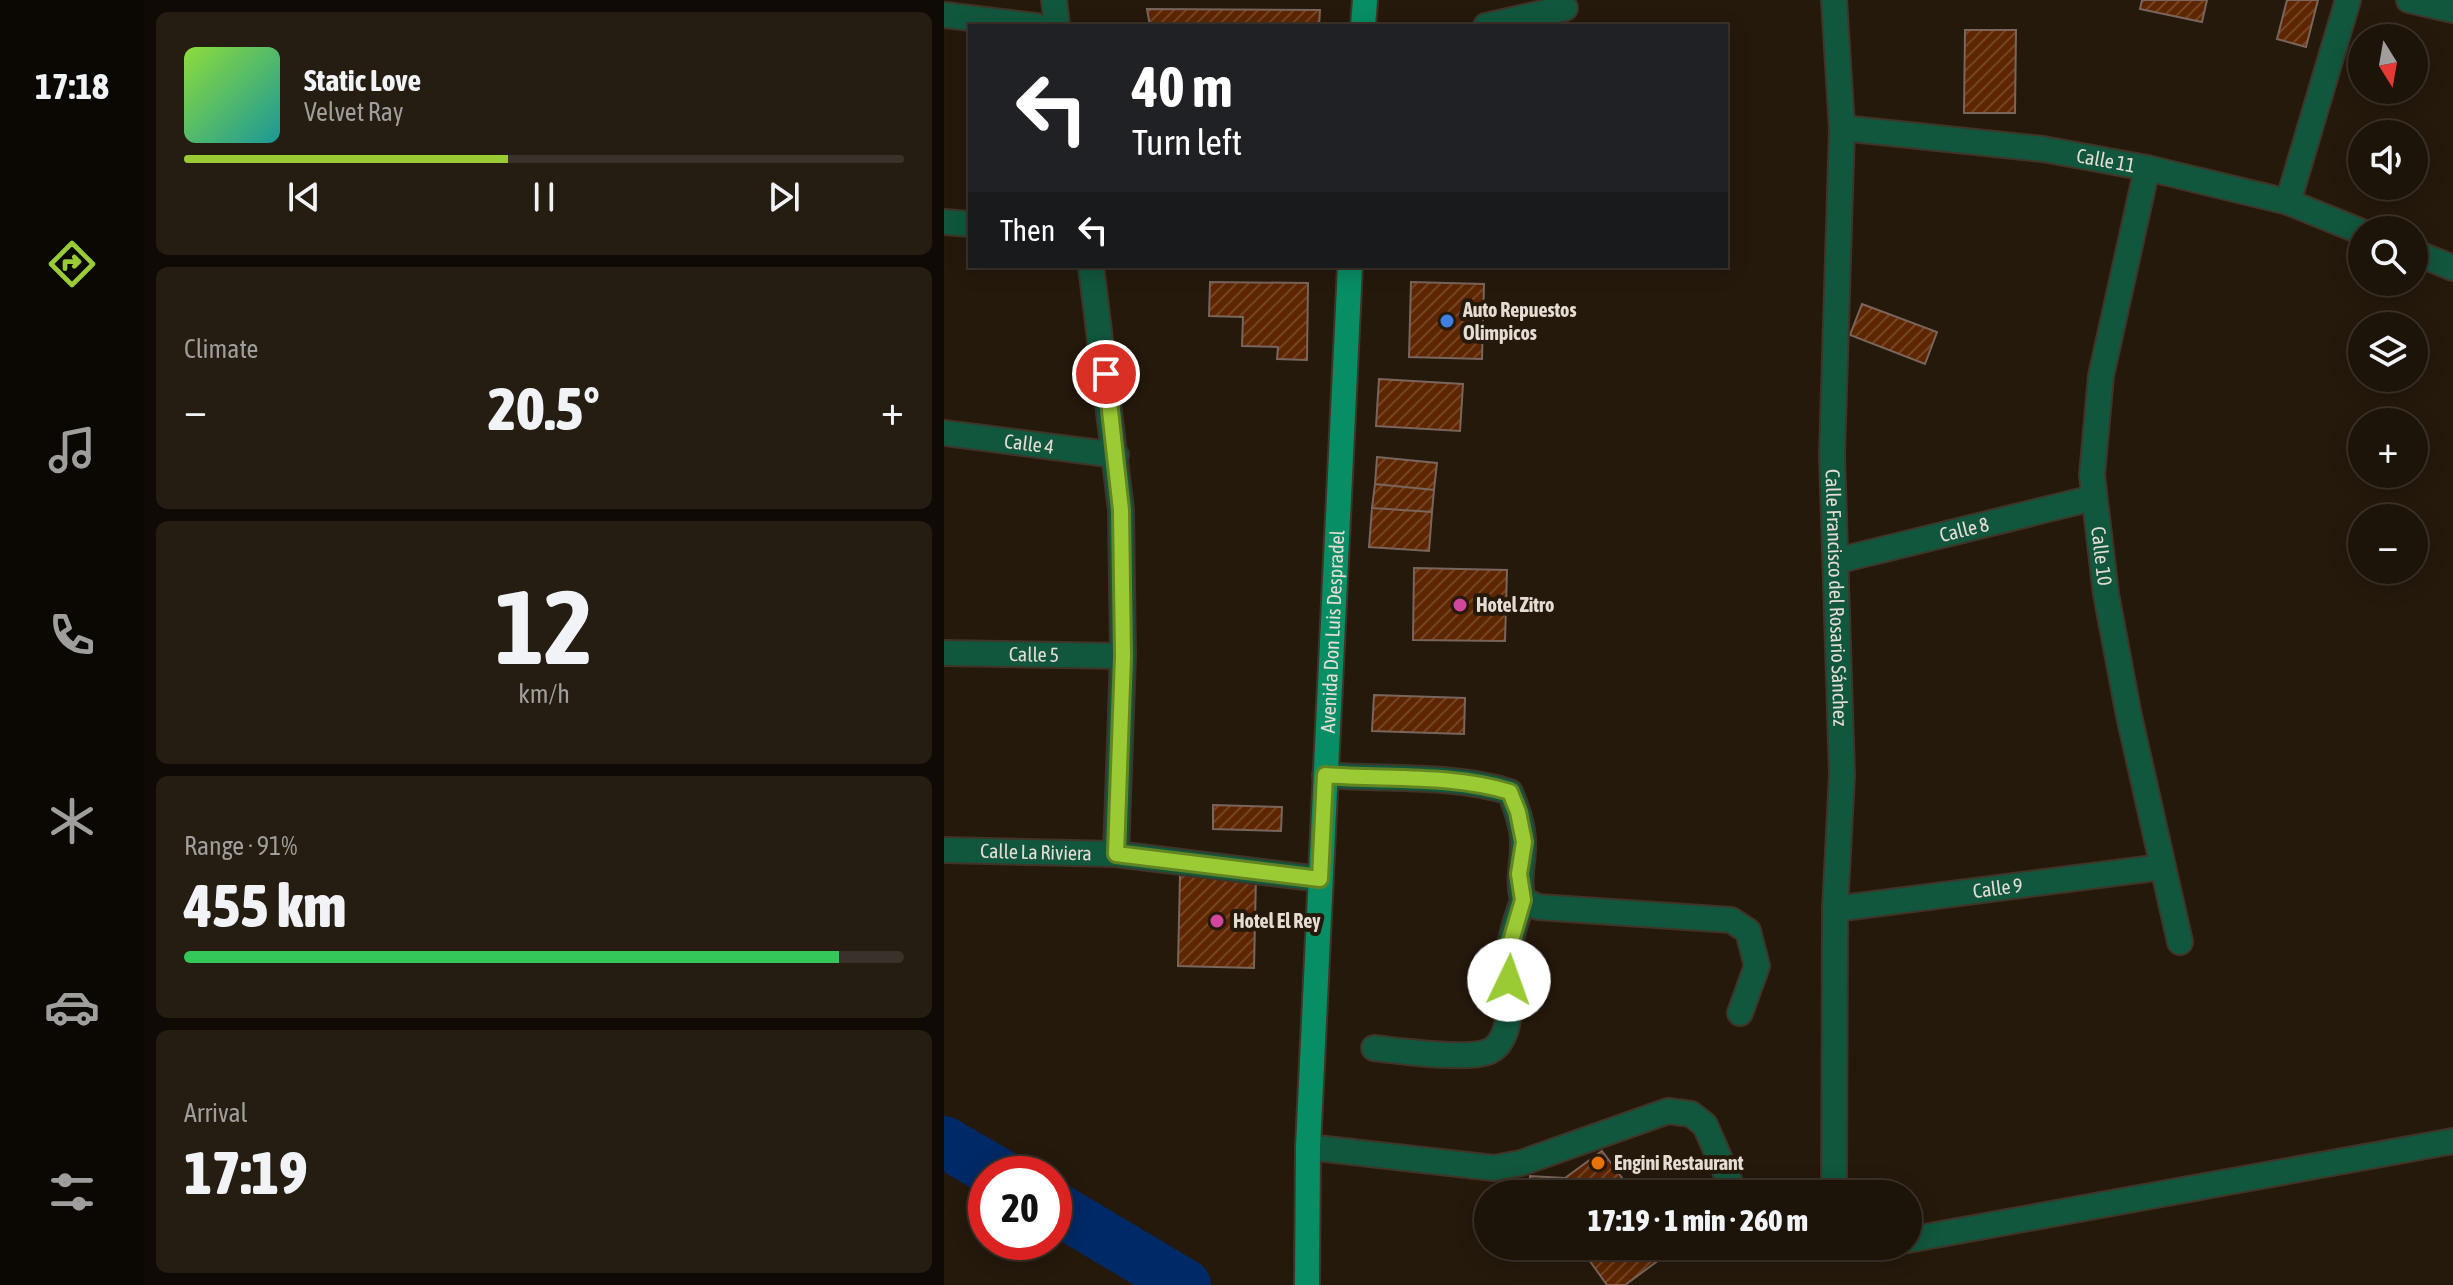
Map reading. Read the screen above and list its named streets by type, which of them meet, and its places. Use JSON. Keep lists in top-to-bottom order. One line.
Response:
{"streets":{"main road":["Avenida Don Luis Despradel"],"street":["Calle 11","Calle 4","Calle 8","Calle 10","Calle Francisco del Rosario Sánchez","Calle 5","Calle La Riviera","Calle 9"]},"crossings":[["Calle 11","Calle 10"],["Calle 11","Calle Francisco del Rosario Sánchez"],["Calle 8","Calle 10"],["Calle 8","Calle Francisco del Rosario Sánchez"],["Calle 10","Calle 9"],["Calle Francisco del Rosario Sánchez","Calle 9"],["Avenida Don Luis Despradel","Calle La Riviera"]],"places":["Auto Repuestos Olimpicos","Hotel Zitro","Hotel El Rey","Engini Restaurant"],"north":"bottom","page":{"tabs":"17:18","map_buttons":["+","−"],"turn":["40 m","Turn left"],"song":["Static Love","Velvet Ray"],"then":"Then","tile":["Climate",["12","km/h"],["Range · 91%","455 km"],["Arrival","17:19"]],"heat":["−","20.5°","+"],"limit":"20","trip":"17:19 · 1 min · 260 m"}}
